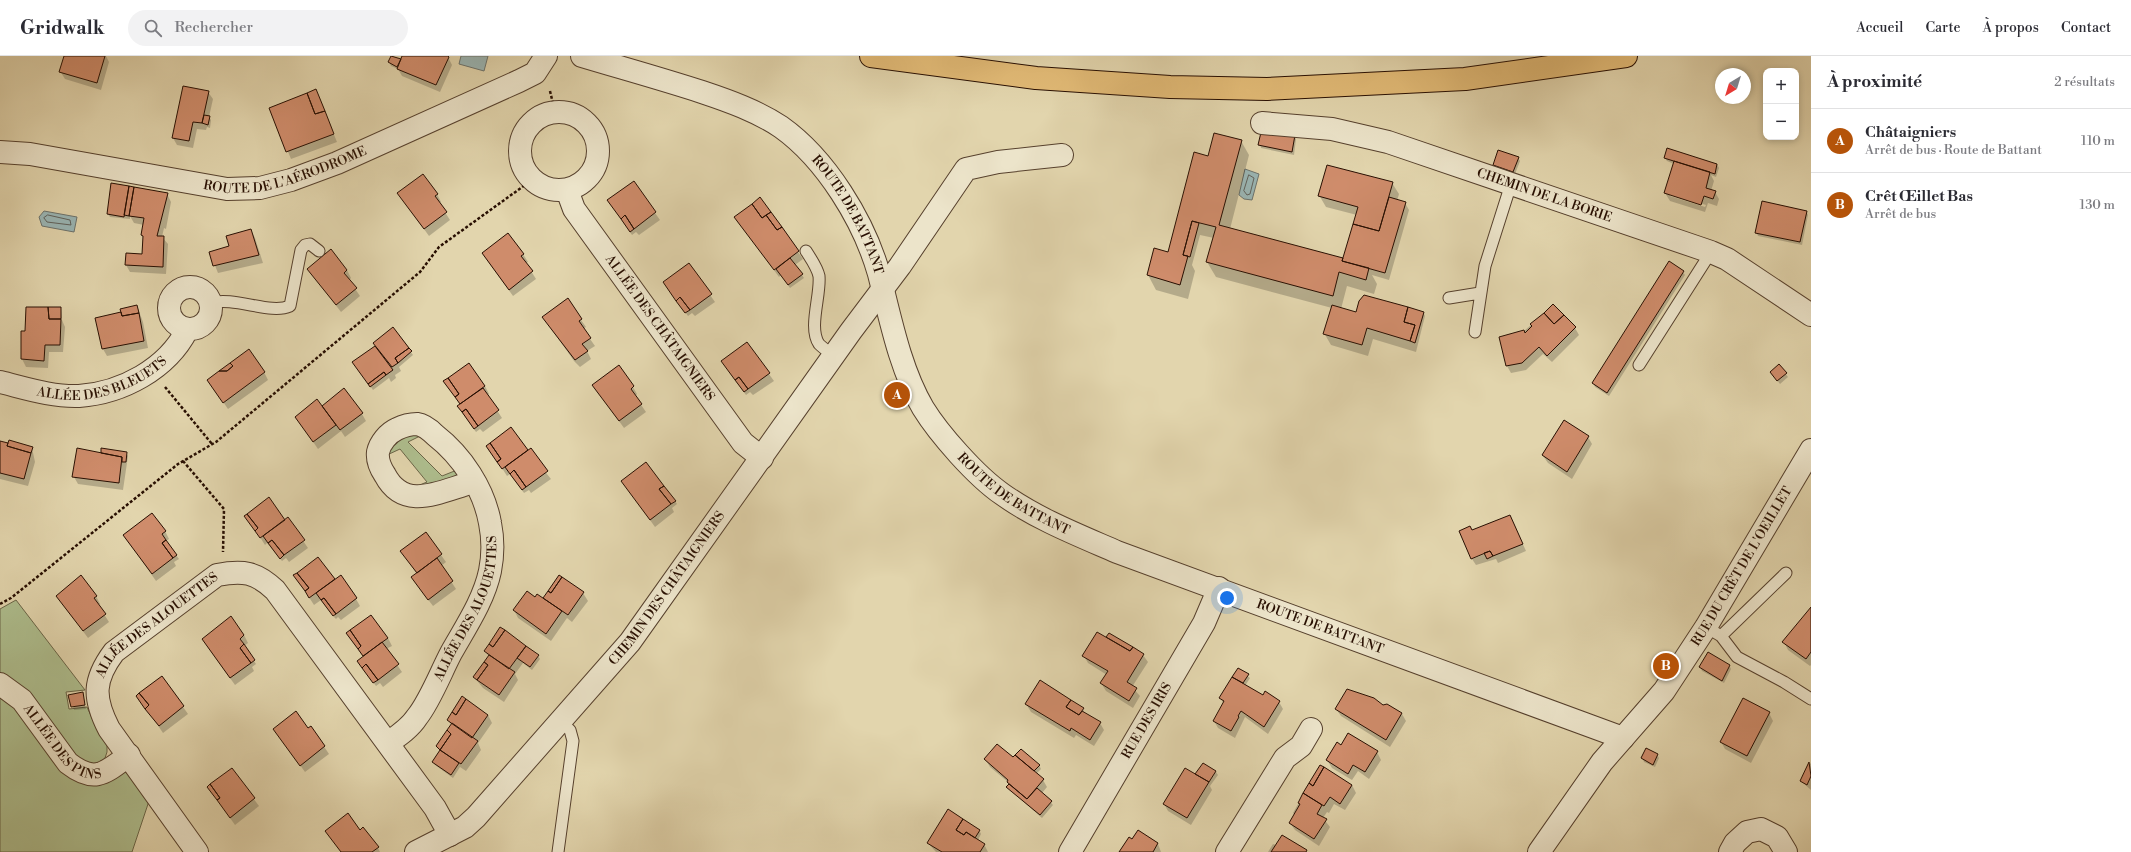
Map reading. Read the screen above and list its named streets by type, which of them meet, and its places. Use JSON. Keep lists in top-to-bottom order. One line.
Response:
{"streets":{"street":["ROUTE DE L'AÉRODROME","CHEMIN DE LA BORIE","ROUTE DE BATTANT","ALLÉE DES CHÂTAIGNIERS","ALLÉE DES BLEUETS","RUE DU CRÊT DE L'OEILLET","CHEMIN DES CHÂTAIGNIERS","ALLÉE DES ALOUETTES","RUE DES IRIS","ALLÉE DES PINS"]},"crossings":[["ROUTE DE BATTANT","RUE DU CRÊT DE L'OEILLET"],["ROUTE DE BATTANT","CHEMIN DES CHÂTAIGNIERS"],["ROUTE DE BATTANT","RUE DES IRIS"],["ALLÉE DES CHÂTAIGNIERS","CHEMIN DES CHÂTAIGNIERS"],["CHEMIN DES CHÂTAIGNIERS","ALLÉE DES ALOUETTES"],["ALLÉE DES ALOUETTES","ALLÉE DES PINS"]],"north":"bottom left","page":{"header":"Gridwalk","search":"Rechercher","nav":["Accueil","Carte","À propos","Contact"],"heading":["À proximité","2 résultats"],"map_buttons":["+","−"],"list":[{"mark":"A","name":"Châtaigniers","note":"Arrêt de bus · Route de Battant","value":"110 m"},{"mark":"B","name":"Crêt Œillet Bas","note":"Arrêt de bus","value":"130 m"}],"pins":["A","B"]}}
